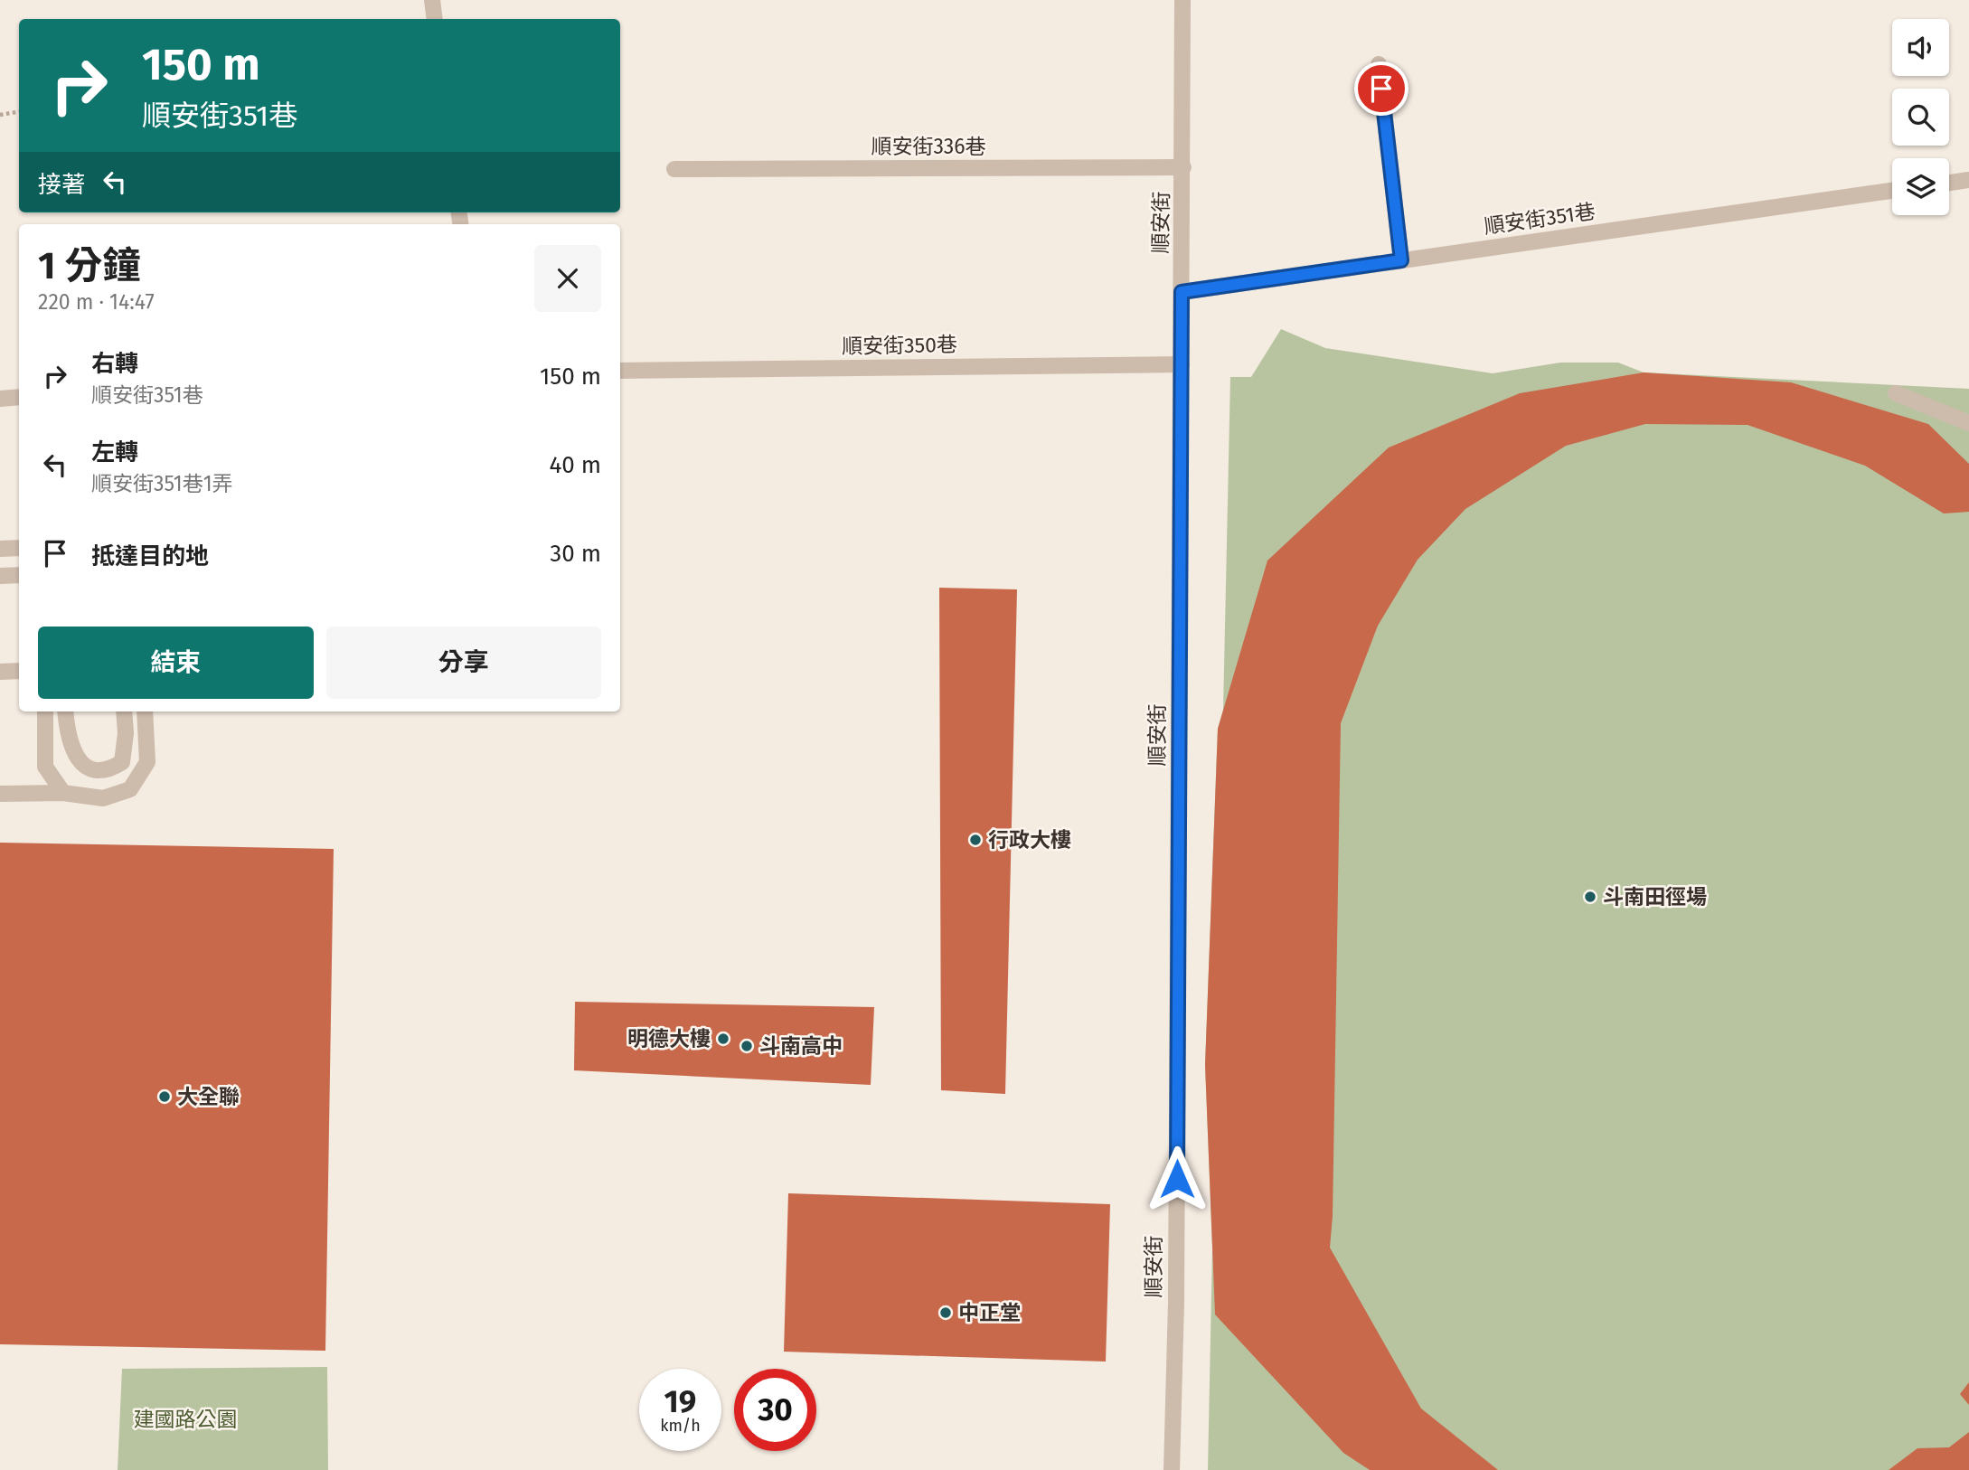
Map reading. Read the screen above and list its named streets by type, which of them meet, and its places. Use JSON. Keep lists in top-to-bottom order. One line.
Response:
{"streets":{"street":["順安街336巷","順安街351巷","順安街","順安街350巷"]},"crossings":[["順安街336巷","順安街"],["順安街351巷","順安街"],["順安街","順安街350巷"]],"parks":["建國路公園"],"places":["行政大樓","斗南田徑場","明德大樓","斗南高中","大全聯","中正堂"],"page":{"turn":["150 m","順安街351巷"],"then":"接著","heading":["1 分鐘","220 m · 14:47"],"list":[{"name":"右轉","note":"順安街351巷","value":"150 m"},{"name":"左轉","note":"順安街351巷1弄","value":"40 m"},{"name":"抵達目的地","value":"30 m"}],"buttons":["結束","分享"],"speed":"19 km/h","limit":"30"}}
